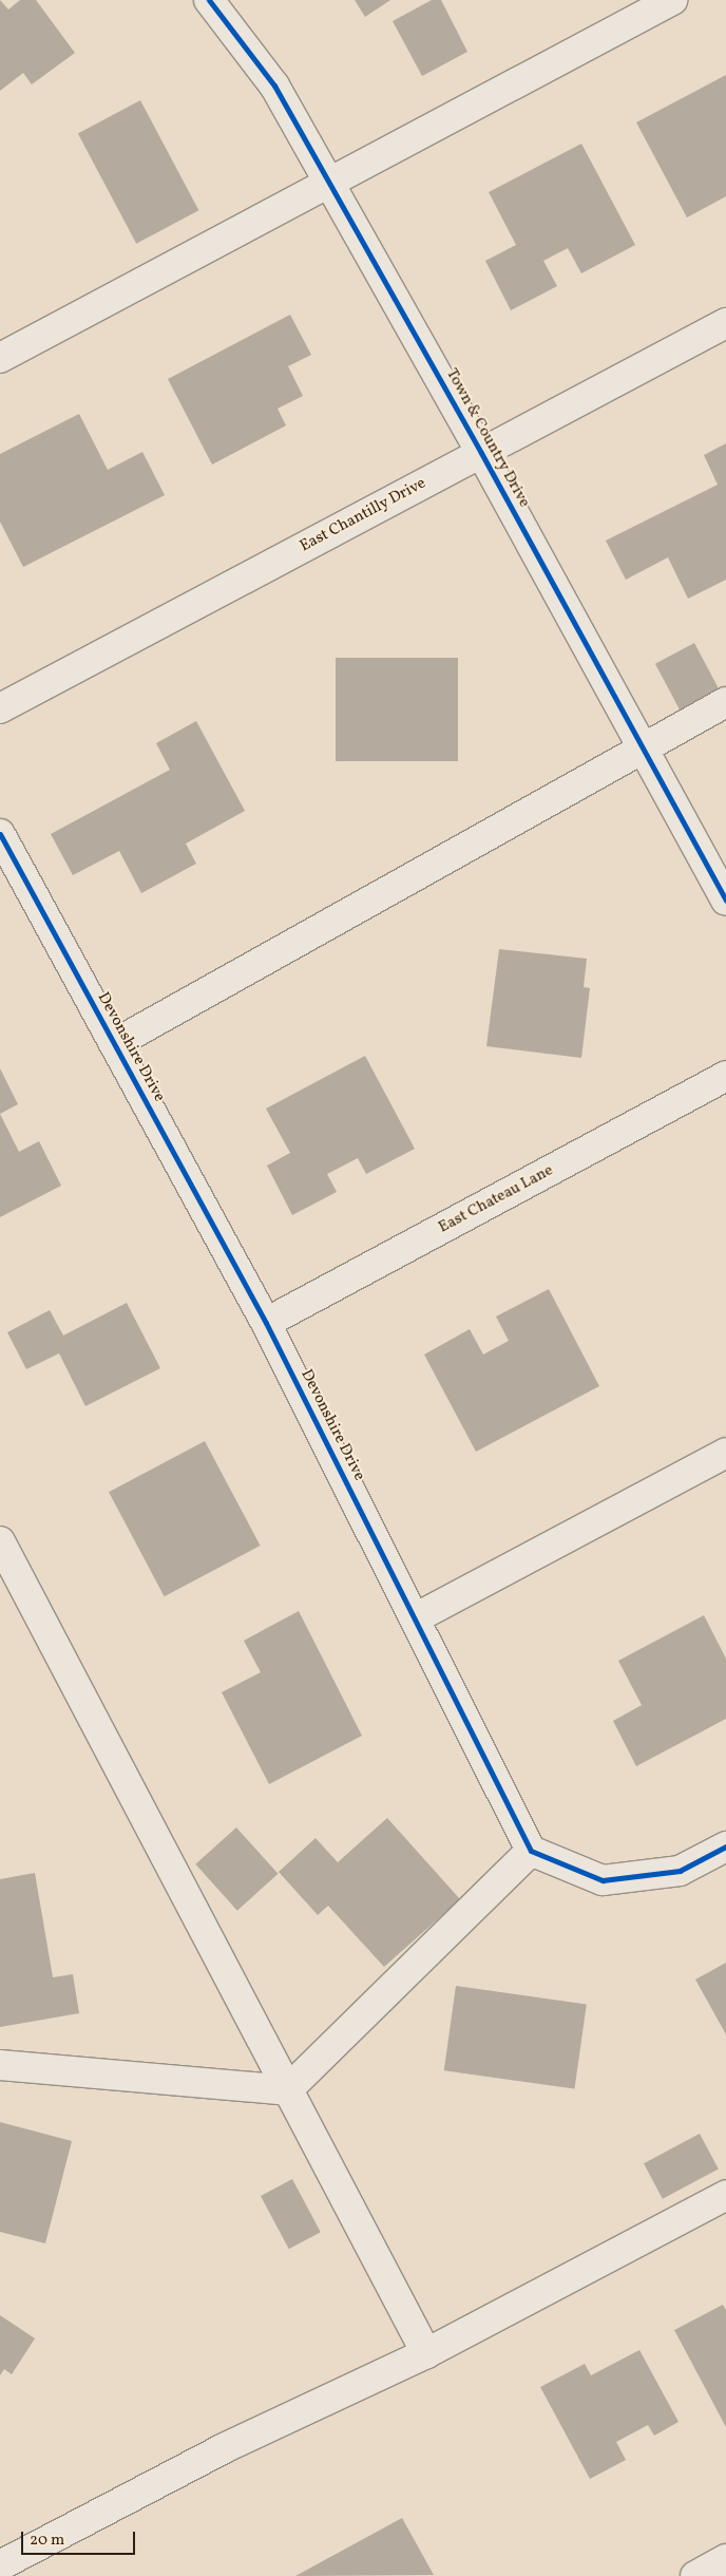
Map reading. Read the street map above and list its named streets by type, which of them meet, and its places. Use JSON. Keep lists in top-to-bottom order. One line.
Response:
{"streets":{"street":["Town & Country Drive","East Chantilly Drive","Devonshire Drive","East Chateau Lane"]},"crossings":[["Town & Country Drive","East Chantilly Drive"],["Devonshire Drive","East Chateau Lane"]],"scale_bar":"20 m"}
